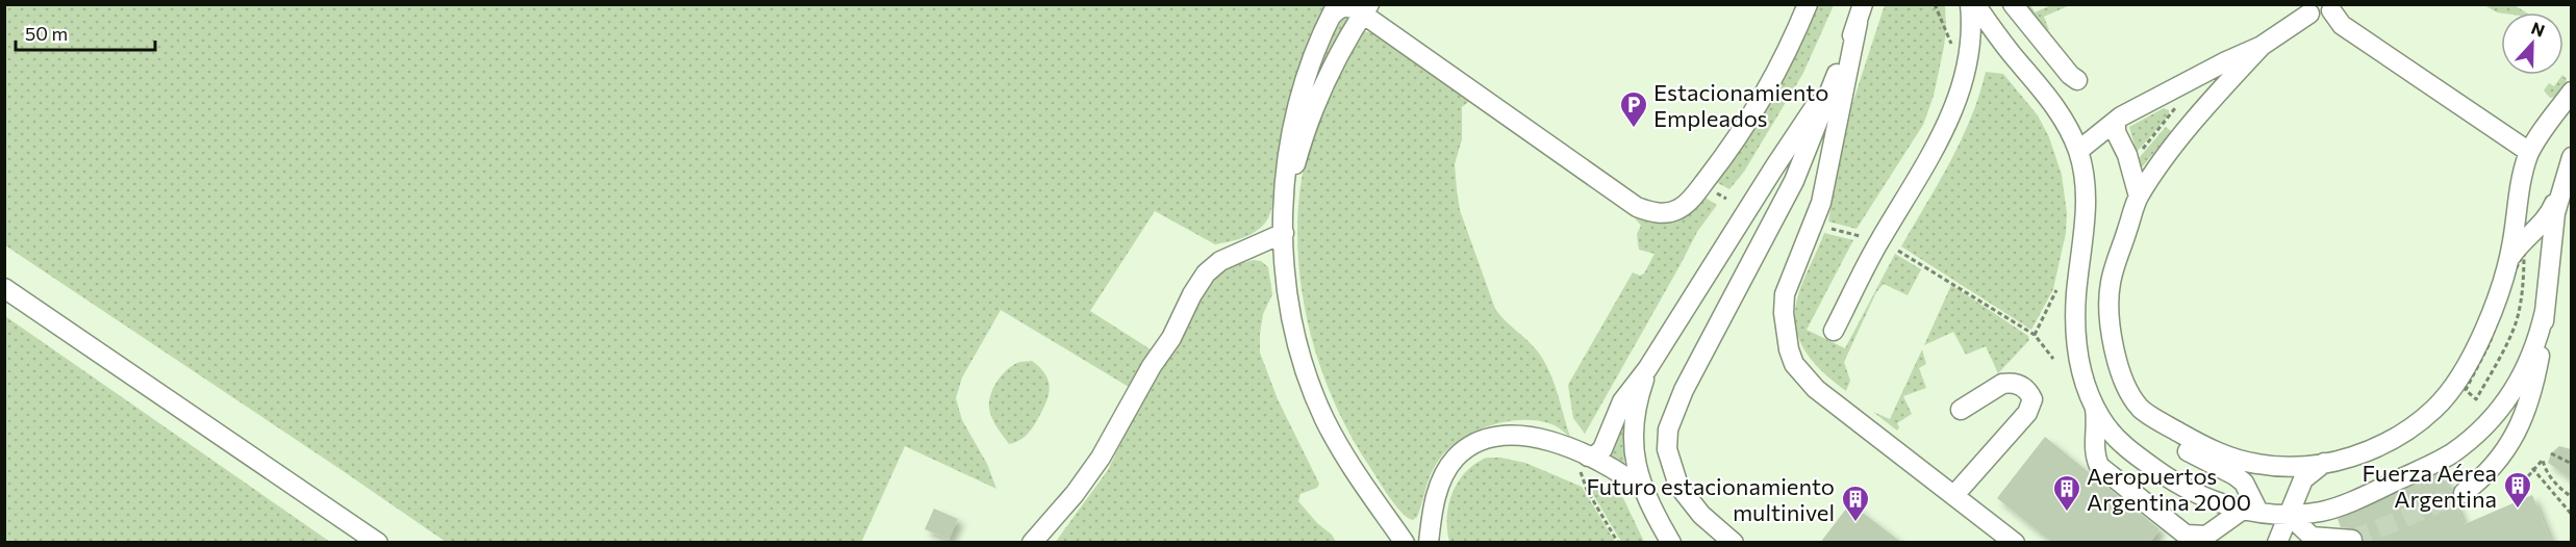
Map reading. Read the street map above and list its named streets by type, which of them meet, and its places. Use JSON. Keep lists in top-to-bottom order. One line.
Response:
{"places":{"parking":["Estacionamiento Empleados"],"building":["Fuerza Aérea Argentina","Aeropuertos Argentina 2000","Futuro estacionamiento multinivel"]},"scale_bar":"50 m","north":"top"}
